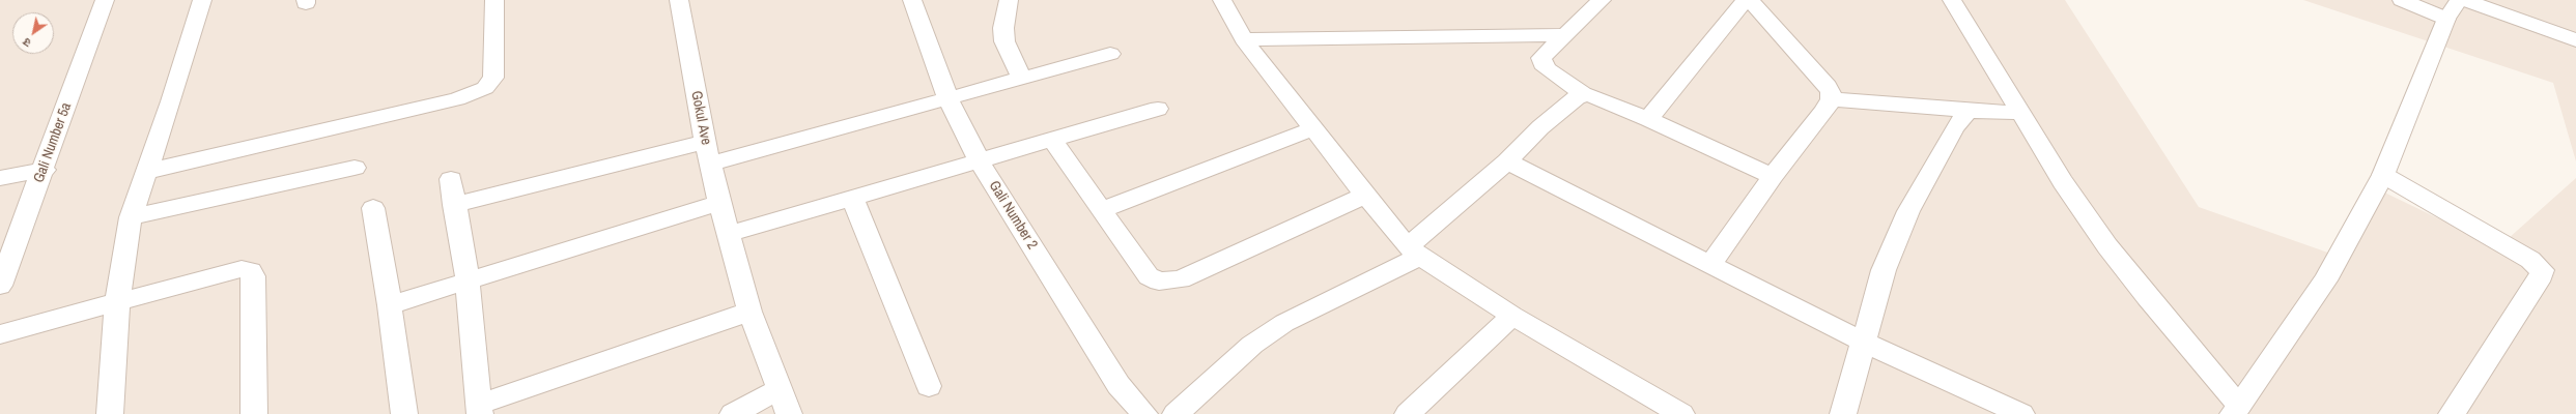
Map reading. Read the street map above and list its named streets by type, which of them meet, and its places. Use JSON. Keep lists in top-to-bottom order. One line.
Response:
{"streets":{"street":["Gokul Ave","Gali Number 5a","Gali Number 2"]},"north":"bottom left"}
